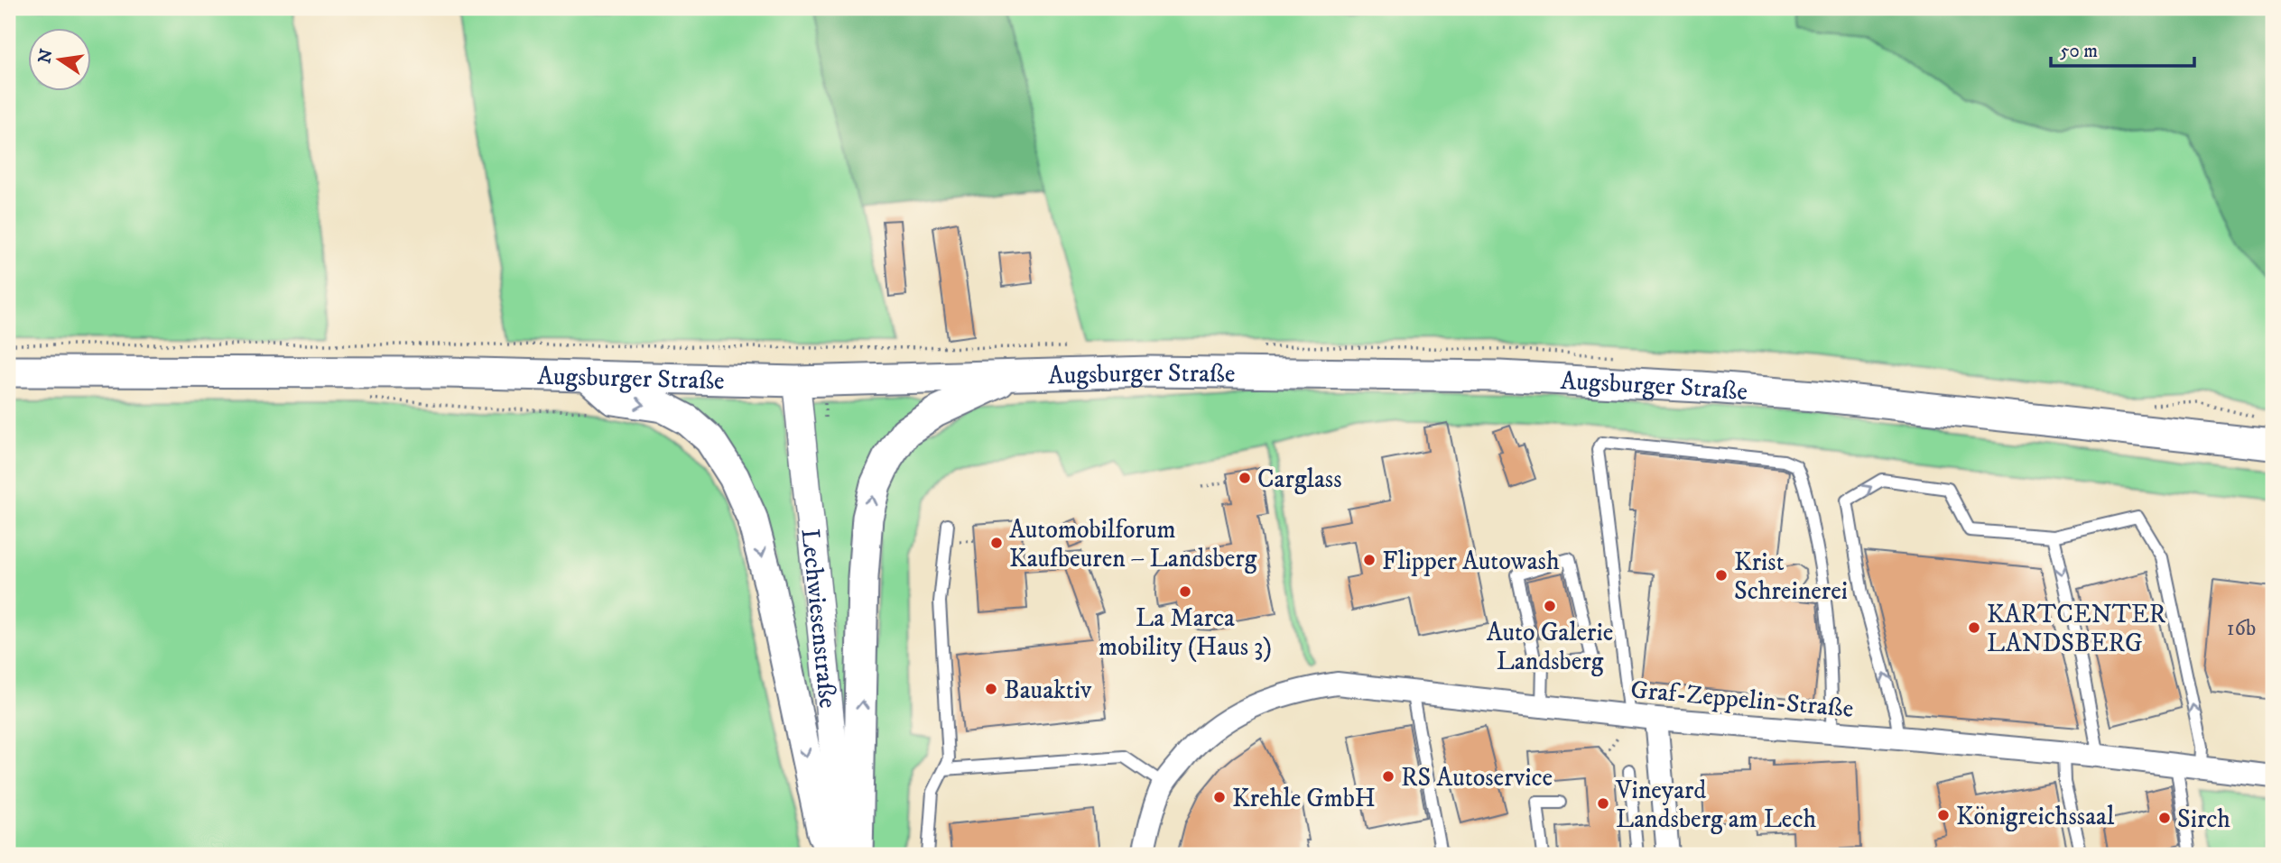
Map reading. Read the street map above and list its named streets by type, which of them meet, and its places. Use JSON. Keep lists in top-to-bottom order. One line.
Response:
{"streets":{"main road":["Augsburger Straße"],"street":["Lechwiesenstraße","Graf-Zeppelin-Straße"]},"crossings":[["Augsburger Straße","Lechwiesenstraße"]],"places":["Carglass","Automobilforum Kaufbeuren – Landsberg","Flipper Autowash","Krist Schreinerei","La Marca mobility (Haus 3)","Auto Galerie Landsberg","KARTCENTER LANDSBERG","Bauaktiv","RS Autoservice","Krehle GmbH","Vineyard Landsberg am Lech","Königreichssaal","Sirch"],"house_numbers":["16b"],"scale_bar":"50 m","north":"left"}
